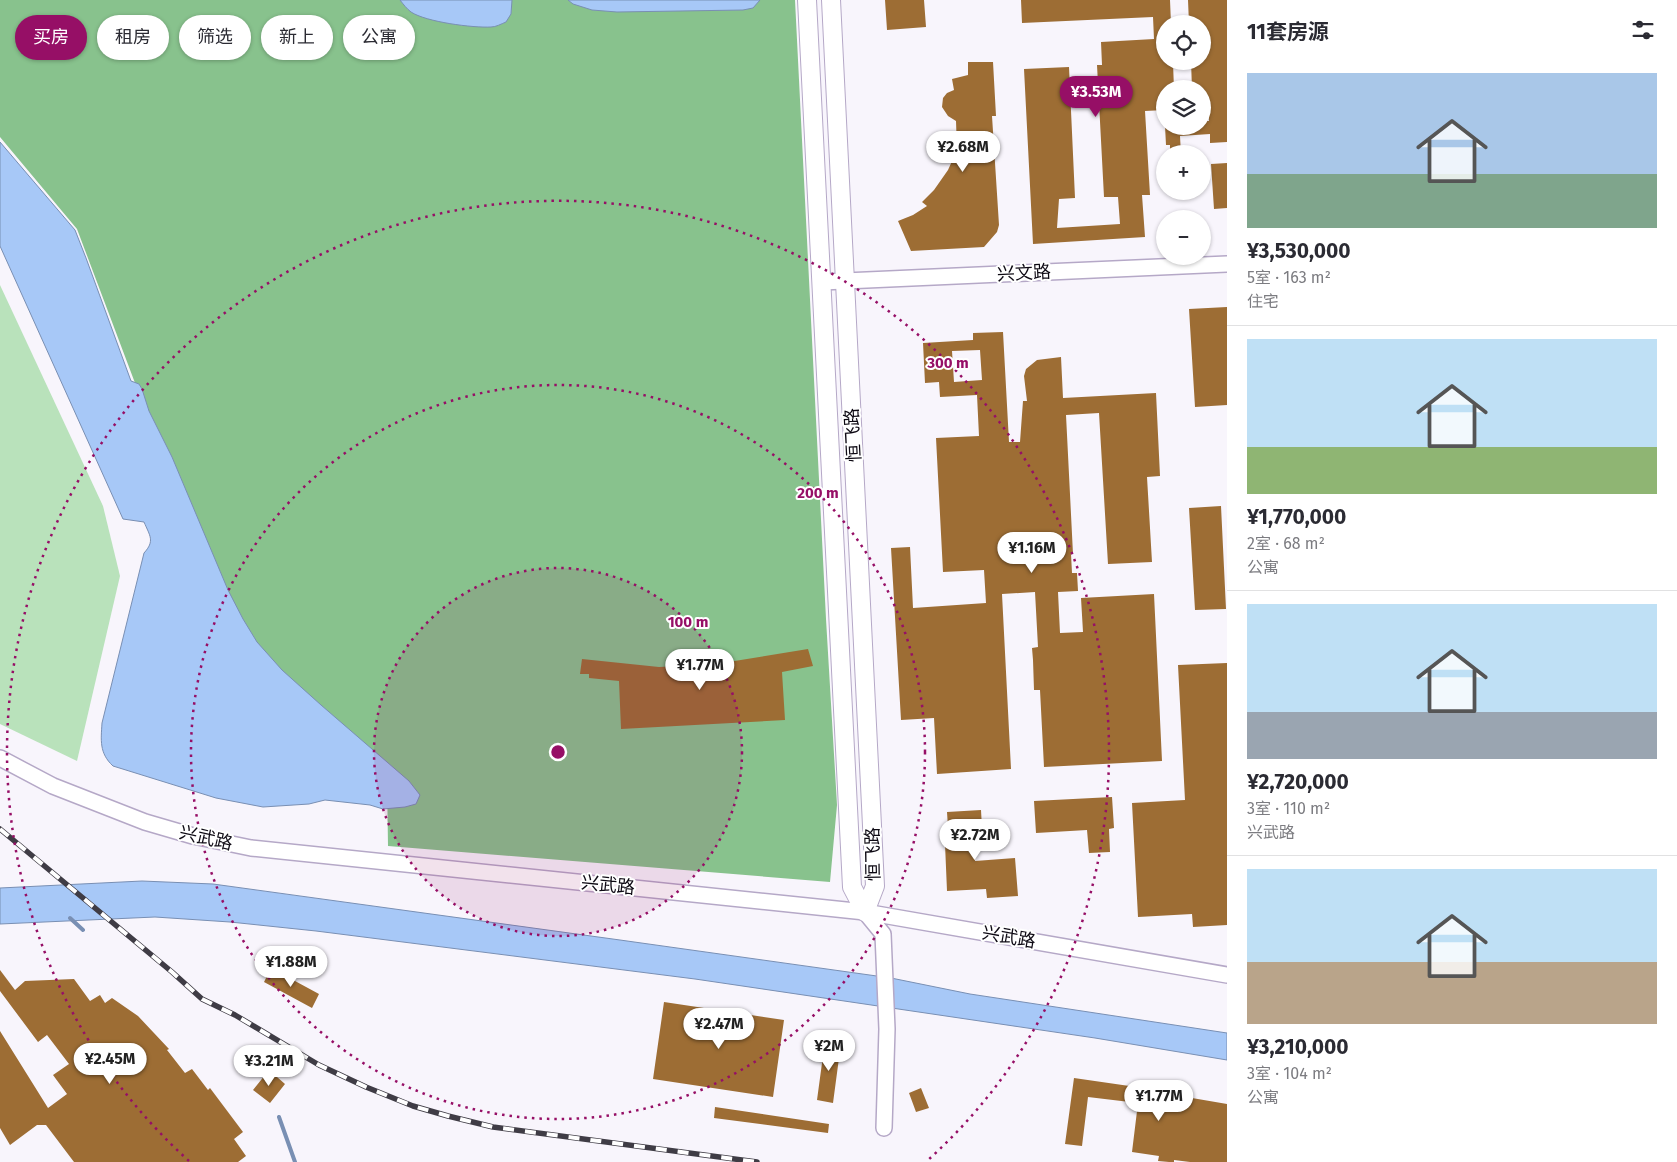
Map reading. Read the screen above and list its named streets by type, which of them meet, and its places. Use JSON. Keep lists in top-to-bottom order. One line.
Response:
{"streets":{"main road":["恒飞路"],"street":["兴文路","兴武路"]},"crossings":[["兴文路","恒飞路"],["恒飞路","兴武路"]],"page":{"heading":"11套房源","map_buttons":["+","−"],"chip":["买房","租房","筛选","新上","公寓"],"list":[{"name":"¥3,530,000","note":"5室 · 163 m² · 住宅"},{"name":"¥1,770,000","note":"2室 · 68 m² · 公寓"},{"name":"¥2,720,000","note":"3室 · 110 m² · 兴武路"},{"name":"¥3,210,000","note":"3室 · 104 m² · 公寓"}],"price":["¥3.53M","¥2.68M","¥1.16M","¥1.77M","¥2.72M","¥1.88M","¥2.47M","¥2M","¥2.45M","¥3.21M","¥1.77M"]},"rings":["300 m","200 m","100 m"]}
